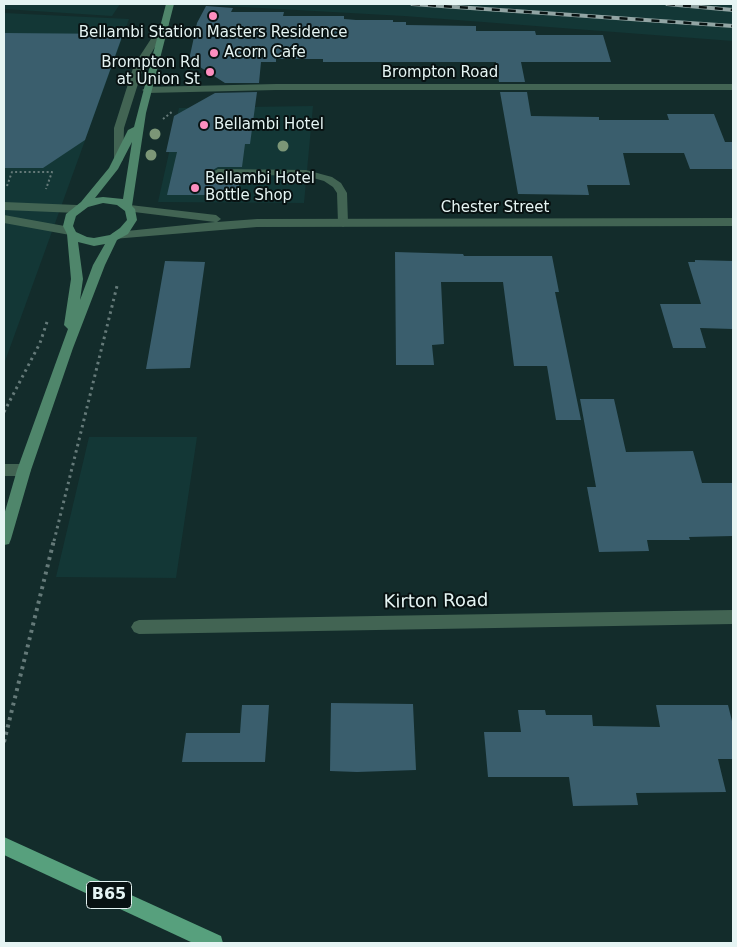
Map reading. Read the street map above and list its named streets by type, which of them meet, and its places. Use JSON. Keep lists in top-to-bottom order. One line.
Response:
{"streets":{"main road":["B65"],"street":["Brompton Road","Chester Street","Kirton Road"]},"places":["Bellambi Station Masters Residence","Acorn Cafe","Brompton Rd at Union St","Bellambi Hotel","Bellambi Hotel Bottle Shop"]}
